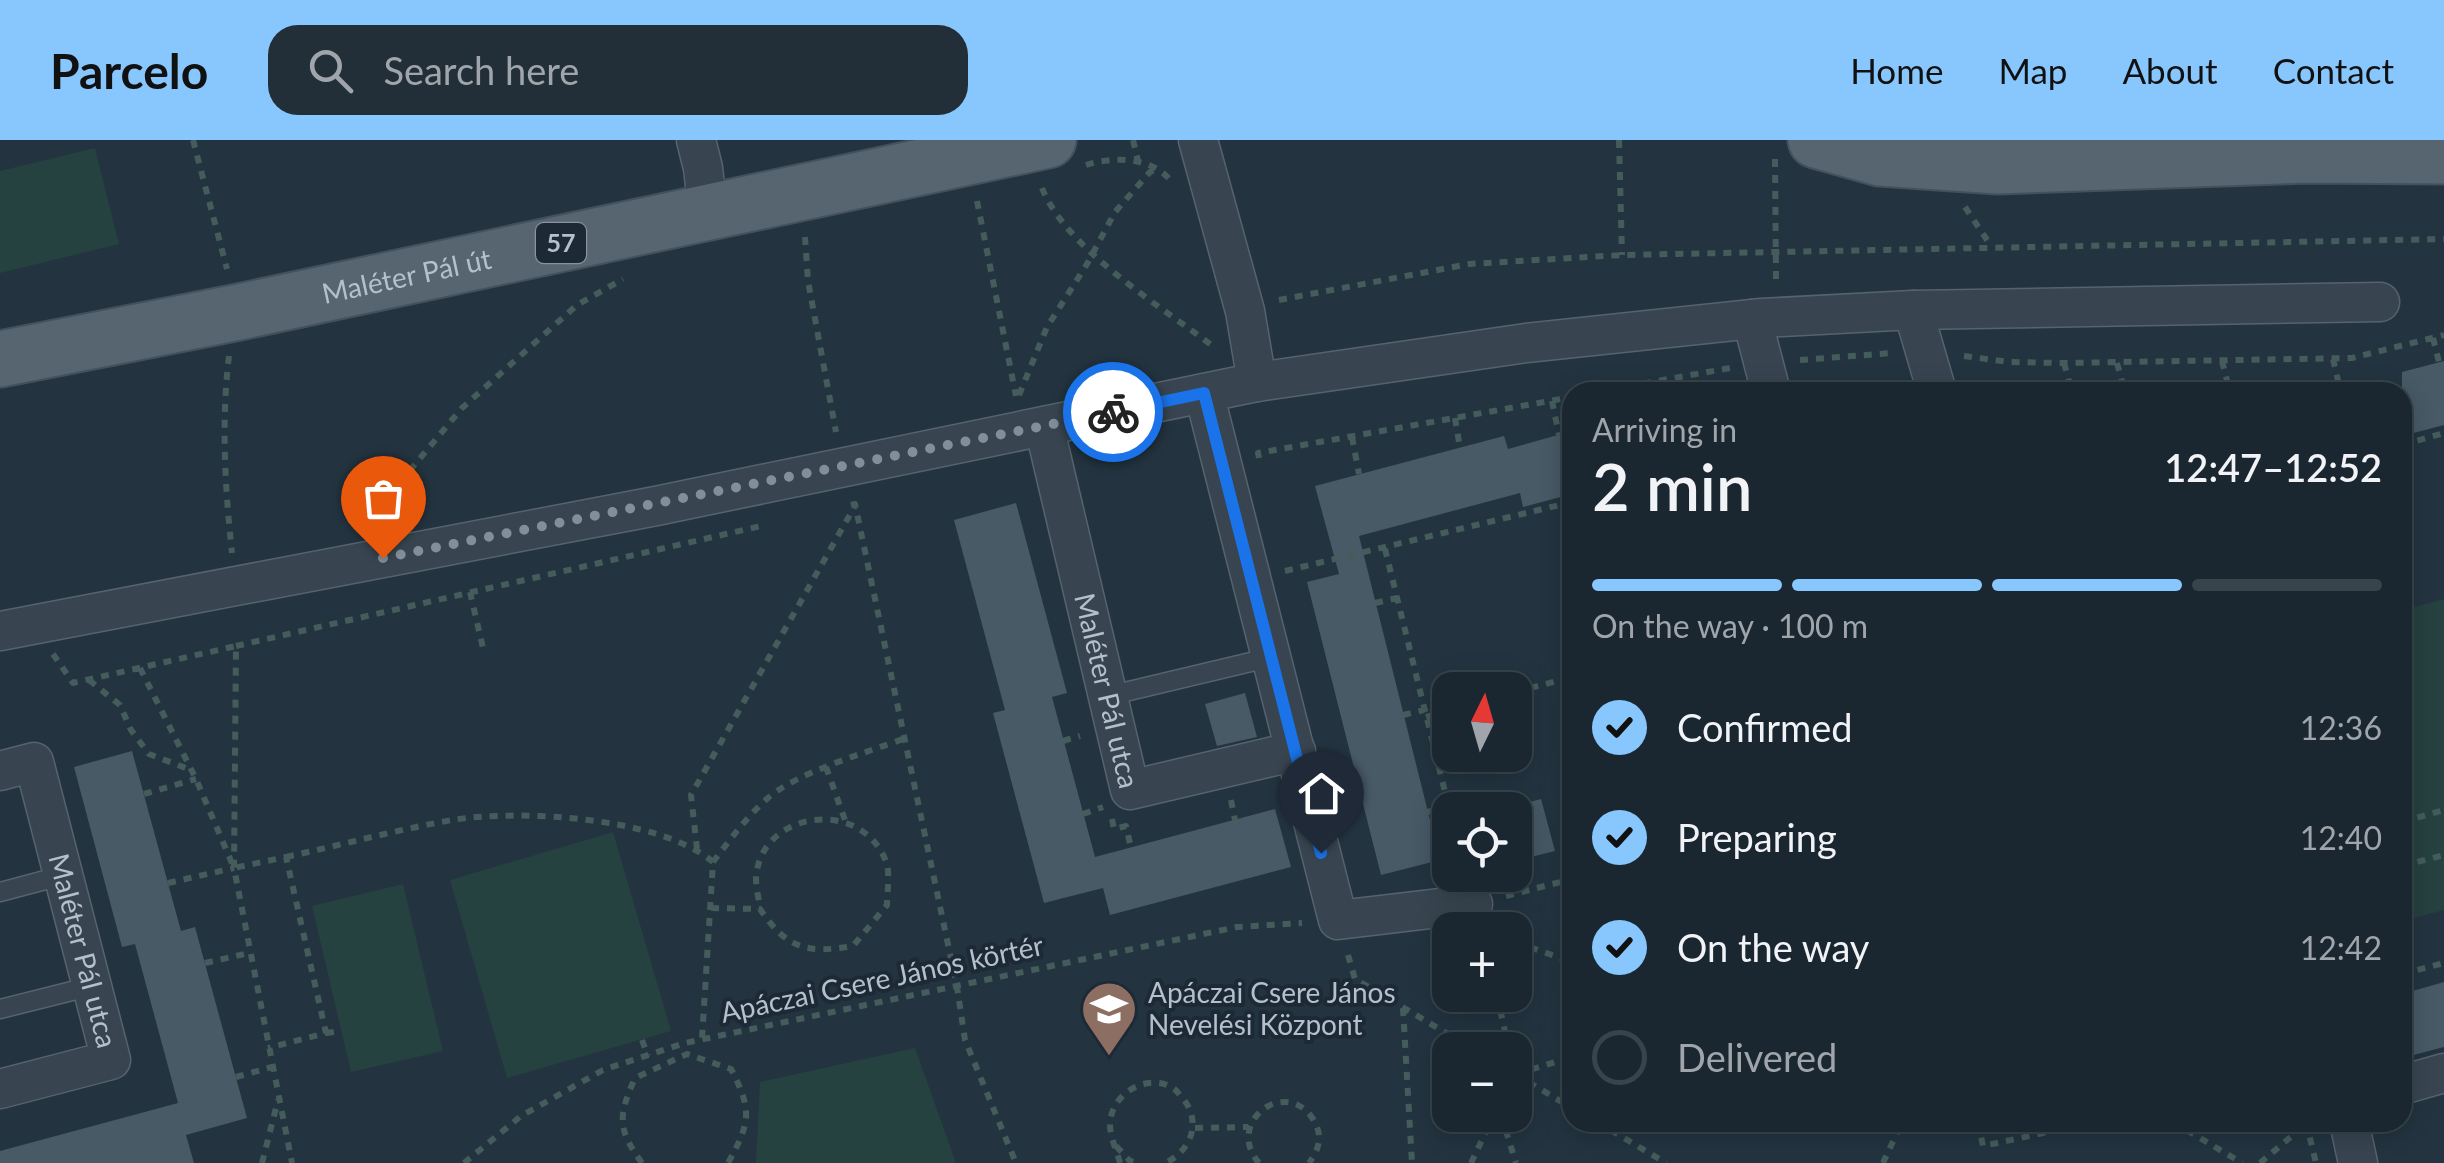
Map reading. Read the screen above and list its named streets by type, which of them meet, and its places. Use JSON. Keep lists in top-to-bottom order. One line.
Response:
{"streets":{"main road":["57","Maléter Pál út"],"street":["Maléter Pál utca"],"path":["Apáczai Csere János körtér"]},"places":{"school or university":["Apáczai Csere János Nevelési Központ"]},"north":"top","page":{"header":"Parcelo","search":"Search here","nav":["Home","Map","About","Contact"],"heading":["2 min","Arriving in","12:47–12:52"],"bar":"On the way · 100 m","map_buttons":["+","−"],"list":[["Confirmed","12:36"],["Preparing","12:40"],["On the way","12:42"],"Delivered"]}}
